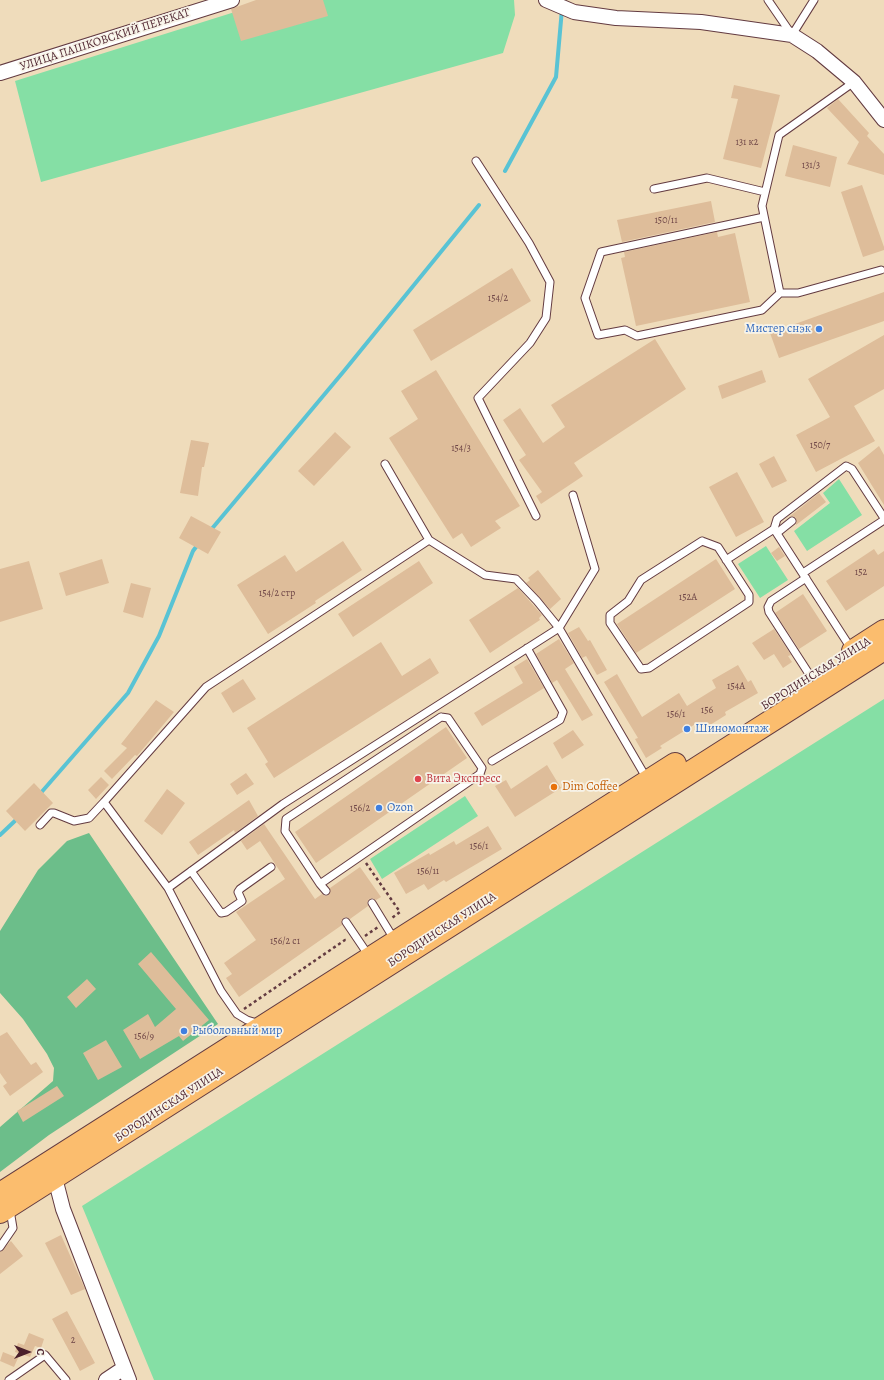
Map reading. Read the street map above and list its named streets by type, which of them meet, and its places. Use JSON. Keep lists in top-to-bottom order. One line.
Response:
{"streets":{"main road":["БОРОДИНСКАЯ УЛИЦА"],"street":["УЛИЦА ПАШКОВСКИЙ ПЕРЕКАТ"]},"places":["Мистер снэк","Шиномонтаж","Вита Экспресс","Dim Coffee","Ozon","Рыболовный мир"],"house_numbers":["131 к2","131/3","150/11","154/2","150/7","154/3","152","154/2 стр","152А","154А","156","156/1","156/2","156/1","156/11","156/2 с1","156/9","2"],"north":"right"}
